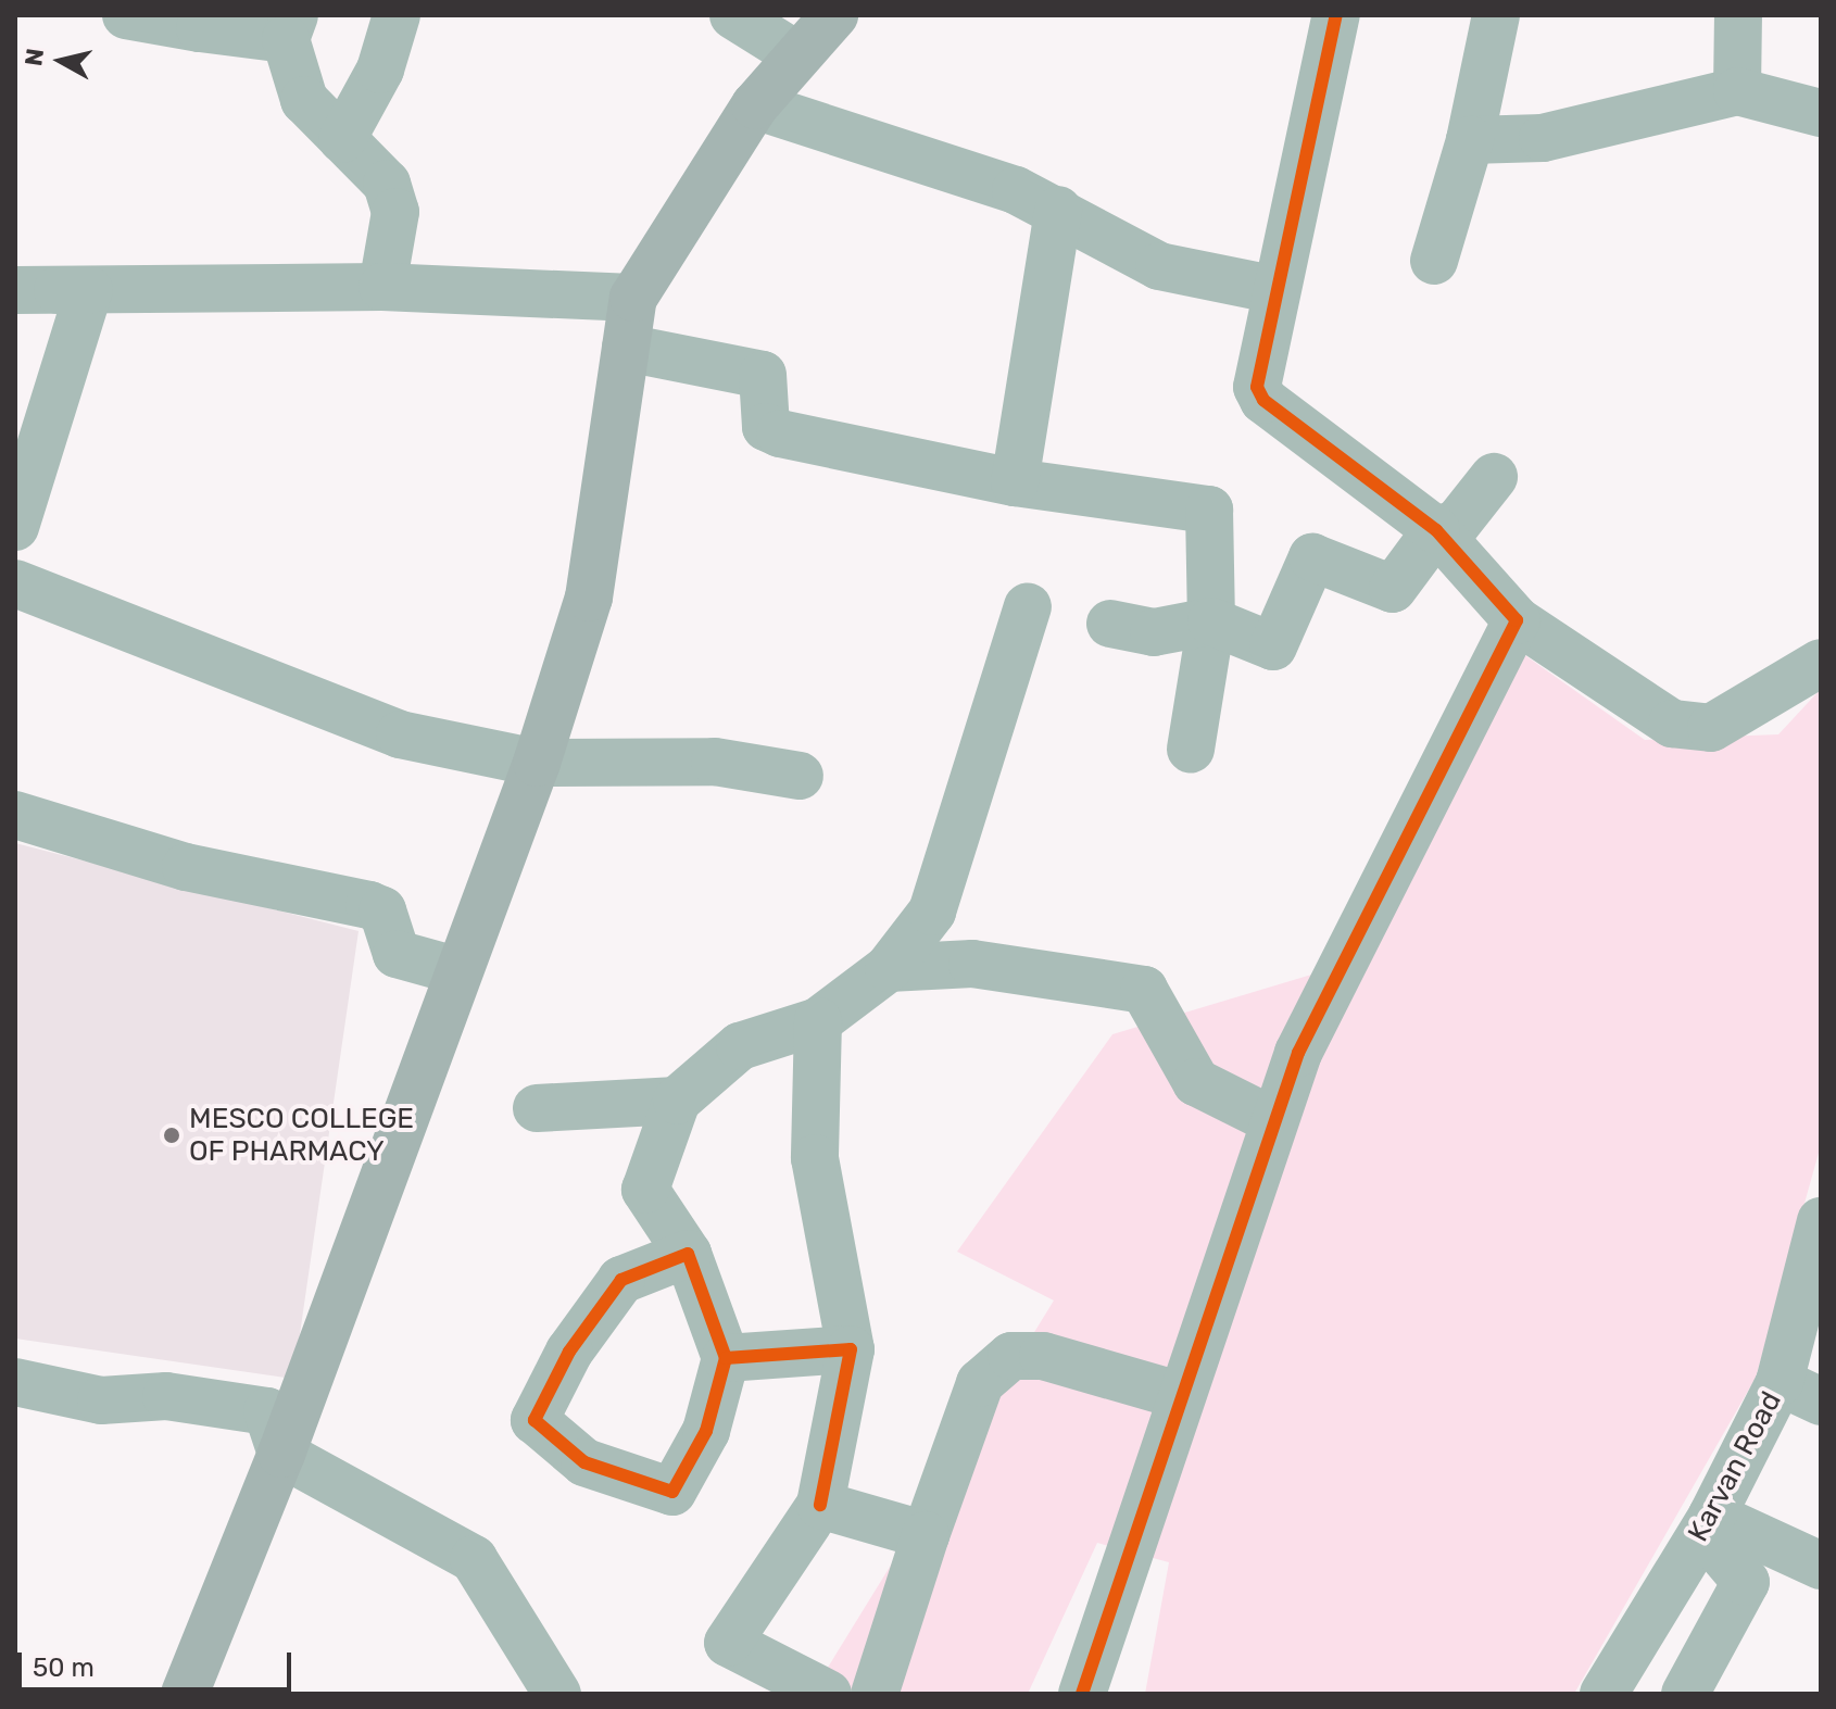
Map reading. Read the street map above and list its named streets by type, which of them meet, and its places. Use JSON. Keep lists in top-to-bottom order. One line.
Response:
{"streets":{"street":["Karvan Road"]},"places":["MESCO COLLEGE OF PHARMACY"],"scale_bar":"50 m","north":"left"}
